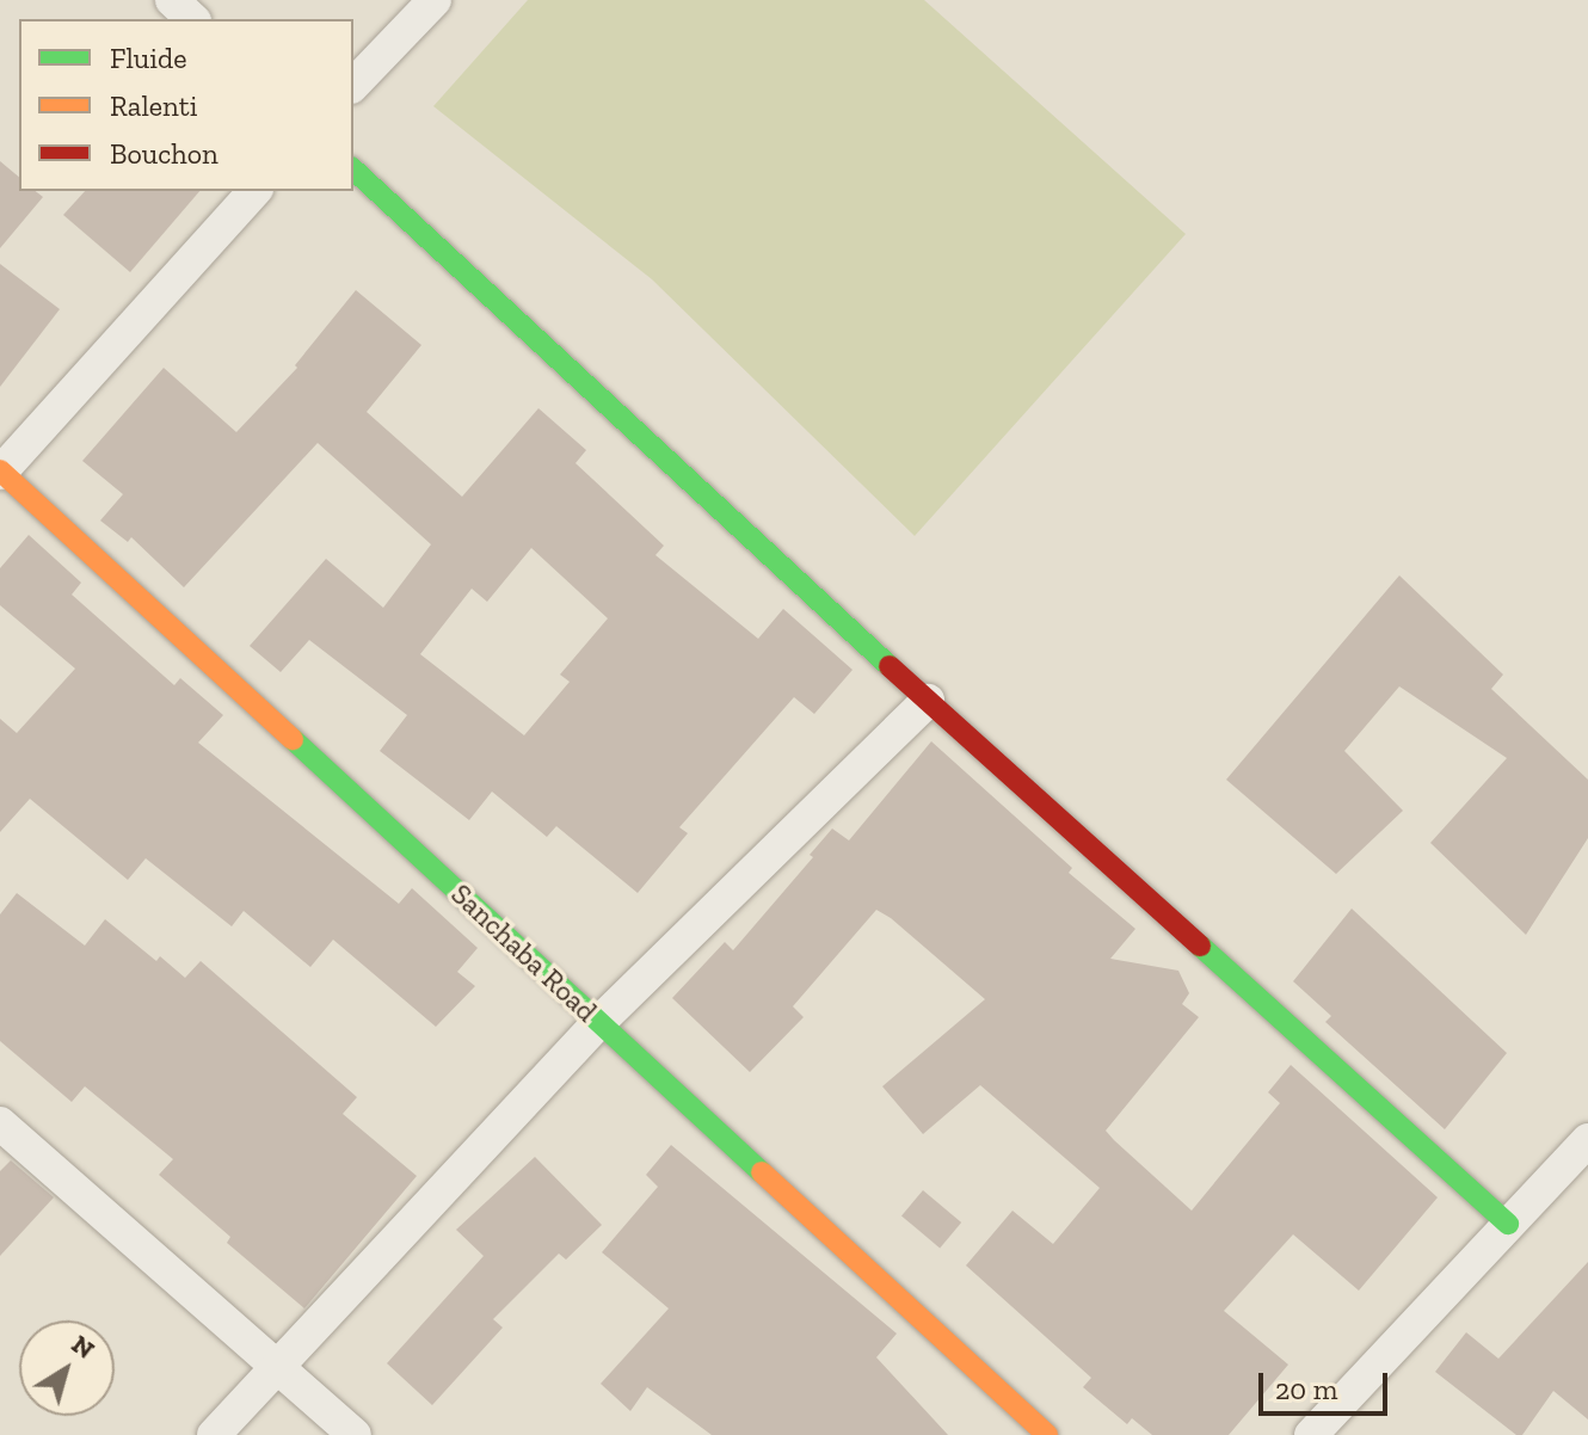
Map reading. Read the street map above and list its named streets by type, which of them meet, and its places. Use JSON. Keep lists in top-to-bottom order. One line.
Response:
{"streets":{"street":["Sanchaba Road"]},"legend":["Fluide","Ralenti","Bouchon"],"scale_bar":"20 m","north":"top right"}
